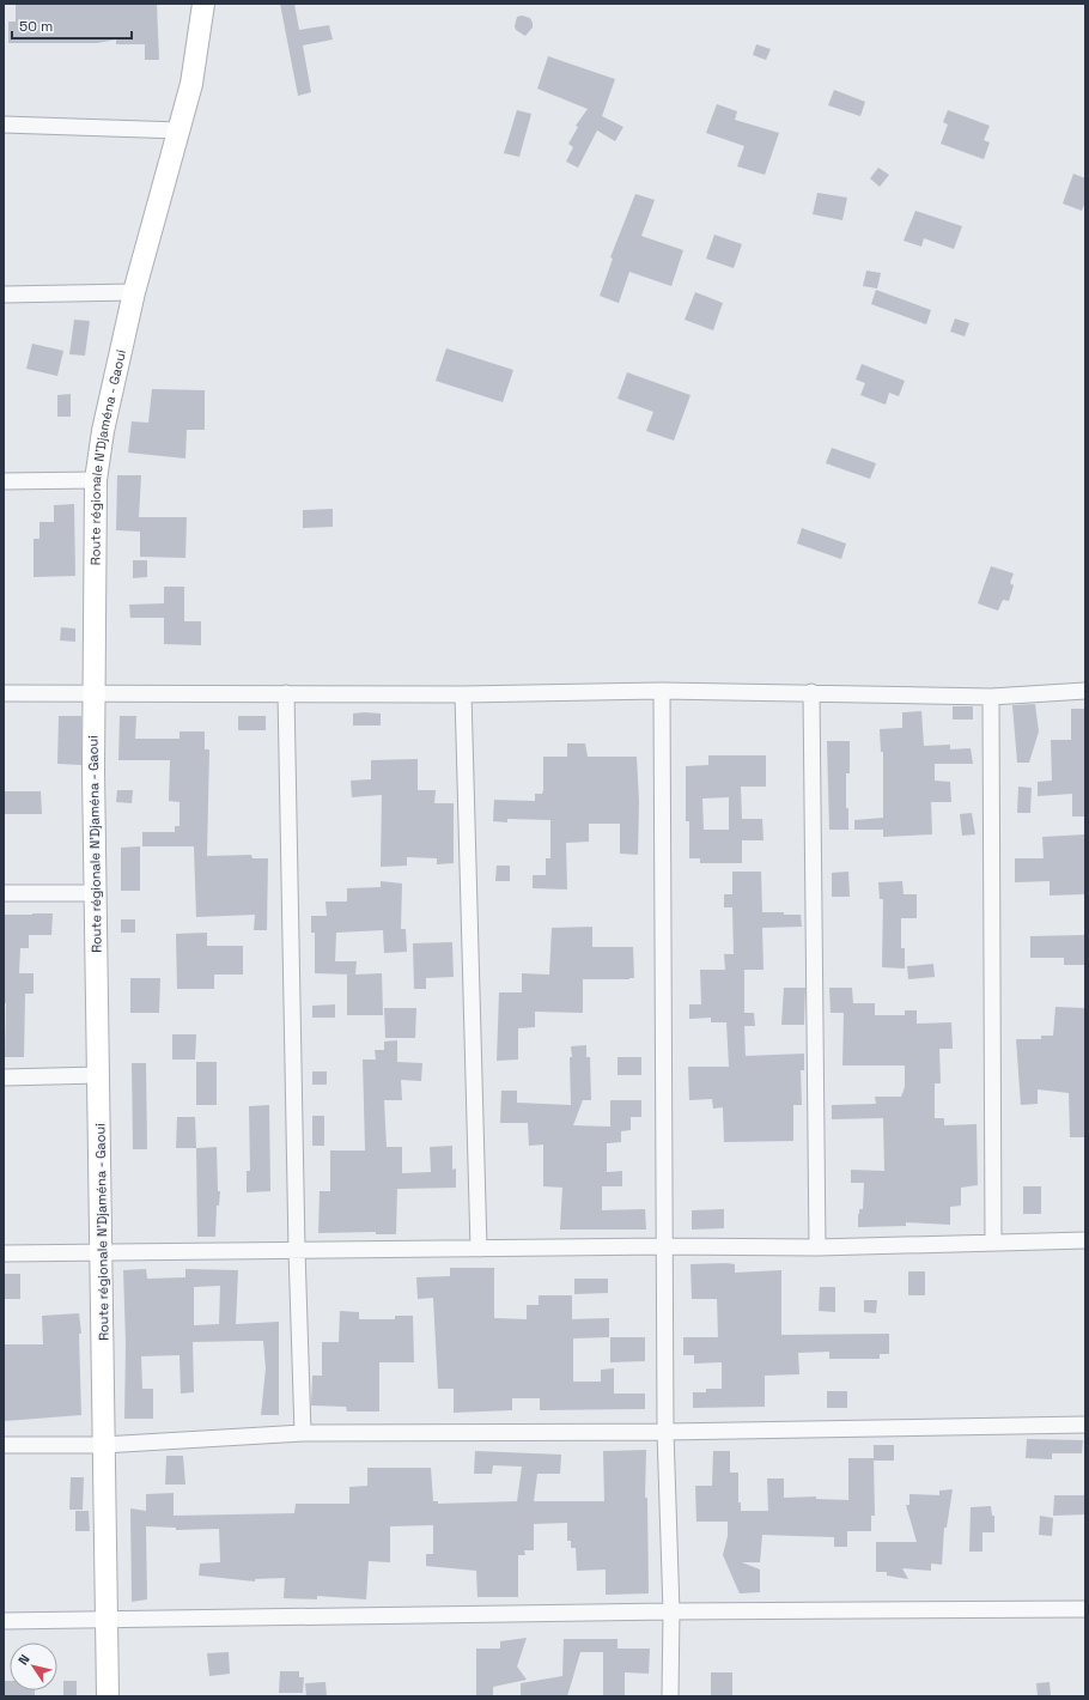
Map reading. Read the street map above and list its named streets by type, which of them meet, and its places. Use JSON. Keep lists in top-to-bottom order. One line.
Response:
{"streets":{"street":["Route régionale N'Djaména - Gaoui"]},"scale_bar":"50 m","north":"top left"}
